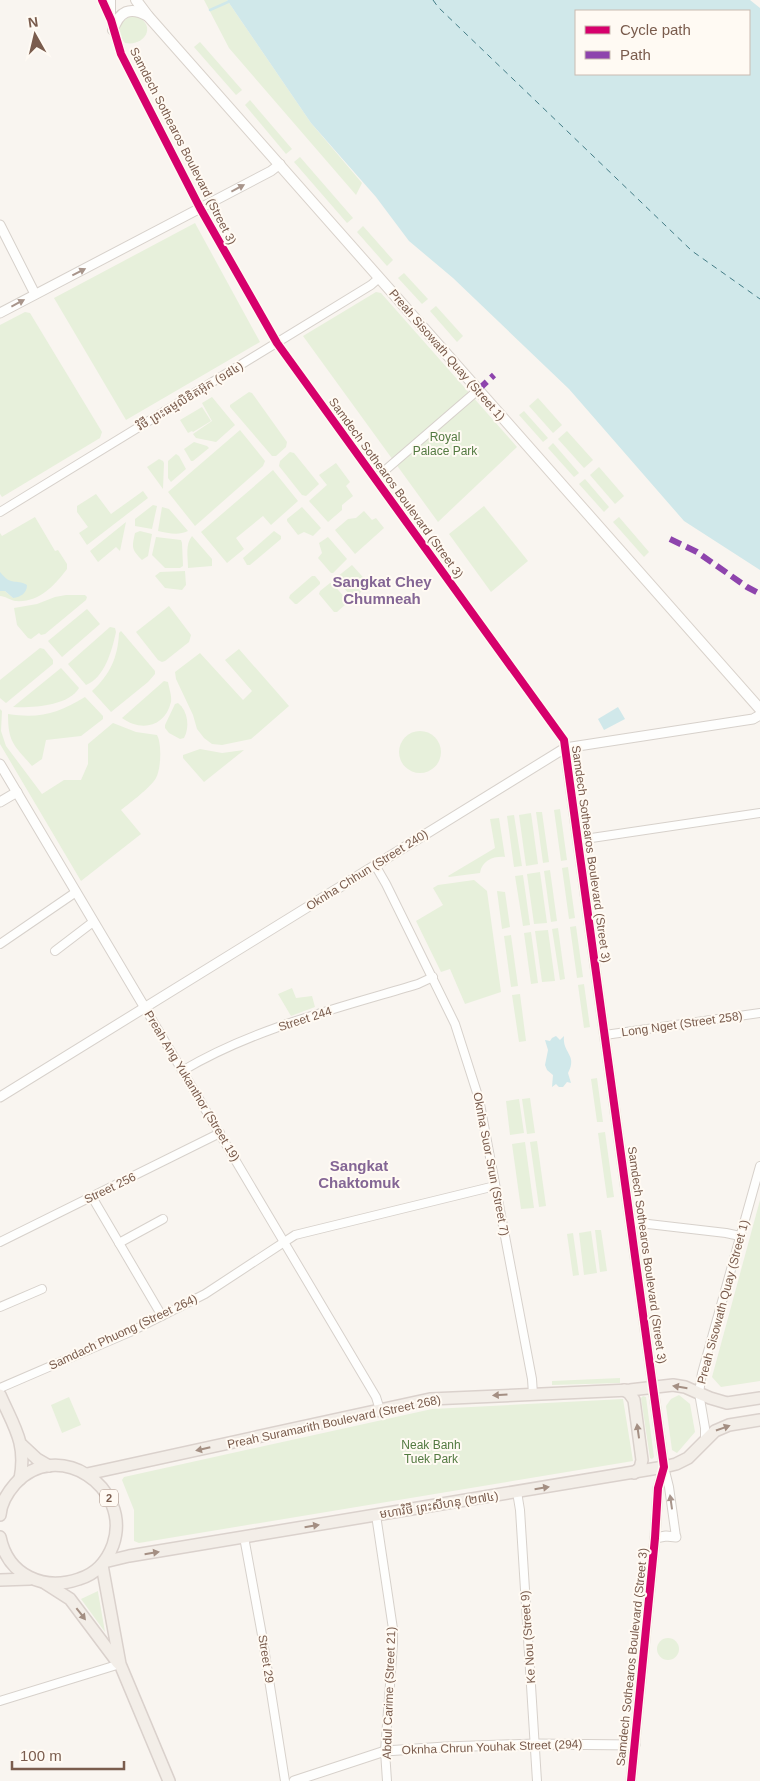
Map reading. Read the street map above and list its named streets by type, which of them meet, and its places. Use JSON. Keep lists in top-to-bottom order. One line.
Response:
{"streets":{"main road":["Preah Sisowath Quay (Street 1)","Preah Suramarith Boulevard (Street 268)","2","មហាវិថី ព្រះសីហនុ (២៧៤)"],"street":["Samdech Sothearos Boulevard (Street 3)","វិថី ព្រះធម្មលិខិតអ៊ុក (១៨៤)","Oknha Chhun (Street 240)","Street 244","Long Nget (Street 258)","Preah Ang Yukanthor (Street 19)","Oknha Suor Srun (Street 7)","Street 256","Samdach Phuong (Street 264)","Ke Nou (Street 9)","Street 29","Abdul Carime (Street 21)","Oknha Chrun Youhak Street (294)"]},"crossings":[["Samdech Sothearos Boulevard (Street 3)","វិថី ព្រះធម្មលិខិតអ៊ុក (១៨៤)"],["Samdech Sothearos Boulevard (Street 3)","Oknha Chhun (Street 240)"],["Samdech Sothearos Boulevard (Street 3)","Long Nget (Street 258)"],["Samdech Sothearos Boulevard (Street 3)","Preah Suramarith Boulevard (Street 268)"],["Samdech Sothearos Boulevard (Street 3)","មហាវិថី ព្រះសីហនុ (២៧៤)"],["Samdech Sothearos Boulevard (Street 3)","Oknha Chrun Youhak Street (294)"],["Preah Sisowath Quay (Street 1)","វិថី ព្រះធម្មលិខិតអ៊ុក (១៨៤)"],["Preah Sisowath Quay (Street 1)","Preah Suramarith Boulevard (Street 268)"],["Preah Sisowath Quay (Street 1)","មហាវិថី ព្រះសីហនុ (២៧៤)"],["Oknha Chhun (Street 240)","Preah Ang Yukanthor (Street 19)"],["Oknha Chhun (Street 240)","Oknha Suor Srun (Street 7)"],["Street 244","Preah Ang Yukanthor (Street 19)"],["Street 244","Oknha Suor Srun (Street 7)"],["Preah Ang Yukanthor (Street 19)","Street 256"],["Preah Ang Yukanthor (Street 19)","Samdach Phuong (Street 264)"],["Preah Ang Yukanthor (Street 19)","Preah Suramarith Boulevard (Street 268)"],["Oknha Suor Srun (Street 7)","Samdach Phuong (Street 264)"],["Oknha Suor Srun (Street 7)","Preah Suramarith Boulevard (Street 268)"],["Preah Suramarith Boulevard (Street 268)","2"],["2","មហាវិថី ព្រះសីហនុ (២៧៤)"],["មហាវិថី ព្រះសីហនុ (២៧៤)","Ke Nou (Street 9)"],["មហាវិថី ព្រះសីហនុ (២៧៤)","Street 29"],["មហាវិថី ព្រះសីហនុ (២៧៤)","Abdul Carime (Street 21)"],["Ke Nou (Street 9)","Oknha Chrun Youhak Street (294)"],["Abdul Carime (Street 21)","Oknha Chrun Youhak Street (294)"]],"one_way":["Preah Suramarith Boulevard (Street 268)","មហាវិថី ព្រះសីហនុ (២៧៤)"],"districts":["Sangkat Chey Chumneah","Sangkat Chaktomuk"],"parks":["Royal Palace Park","Neak Banh Tuek Park"],"legend":["Cycle path","Path"],"scale_bar":"100 m","north":"top"}
